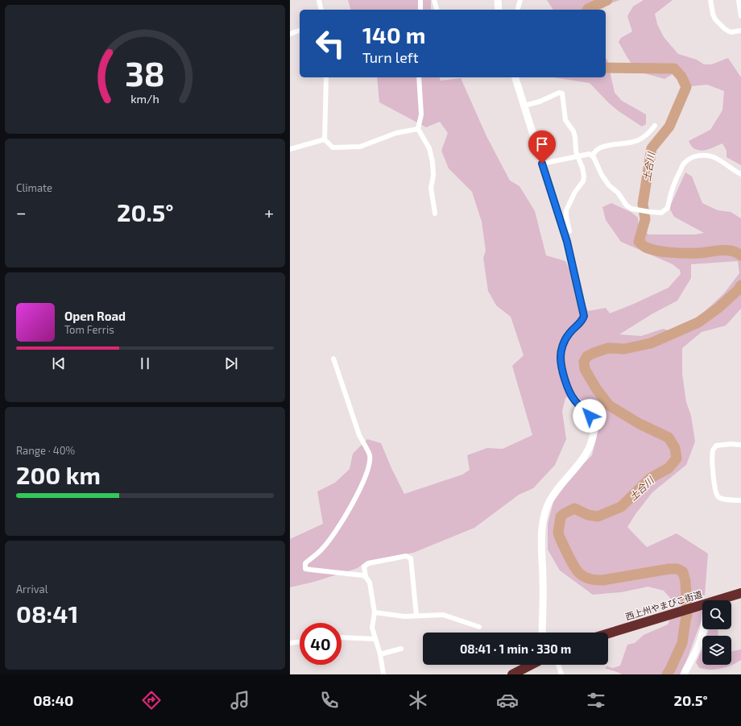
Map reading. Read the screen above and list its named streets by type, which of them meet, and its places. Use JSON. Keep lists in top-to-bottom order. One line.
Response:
{"streets":{"highway":["西上州やまびこ街道"]},"water":["土合川"],"page":{"turn":["140 m","Turn left"],"tile":["Climate",["Range · 40%","200 km"],["Arrival","08:41"]],"heat":["−","20.5°","+"],"song":["Open Road","Tom Ferris"],"limit":"40","trip":"08:41 · 1 min · 330 m","tabs":["08:40","20.5°"],"gauge":["38","km/h"]}}
